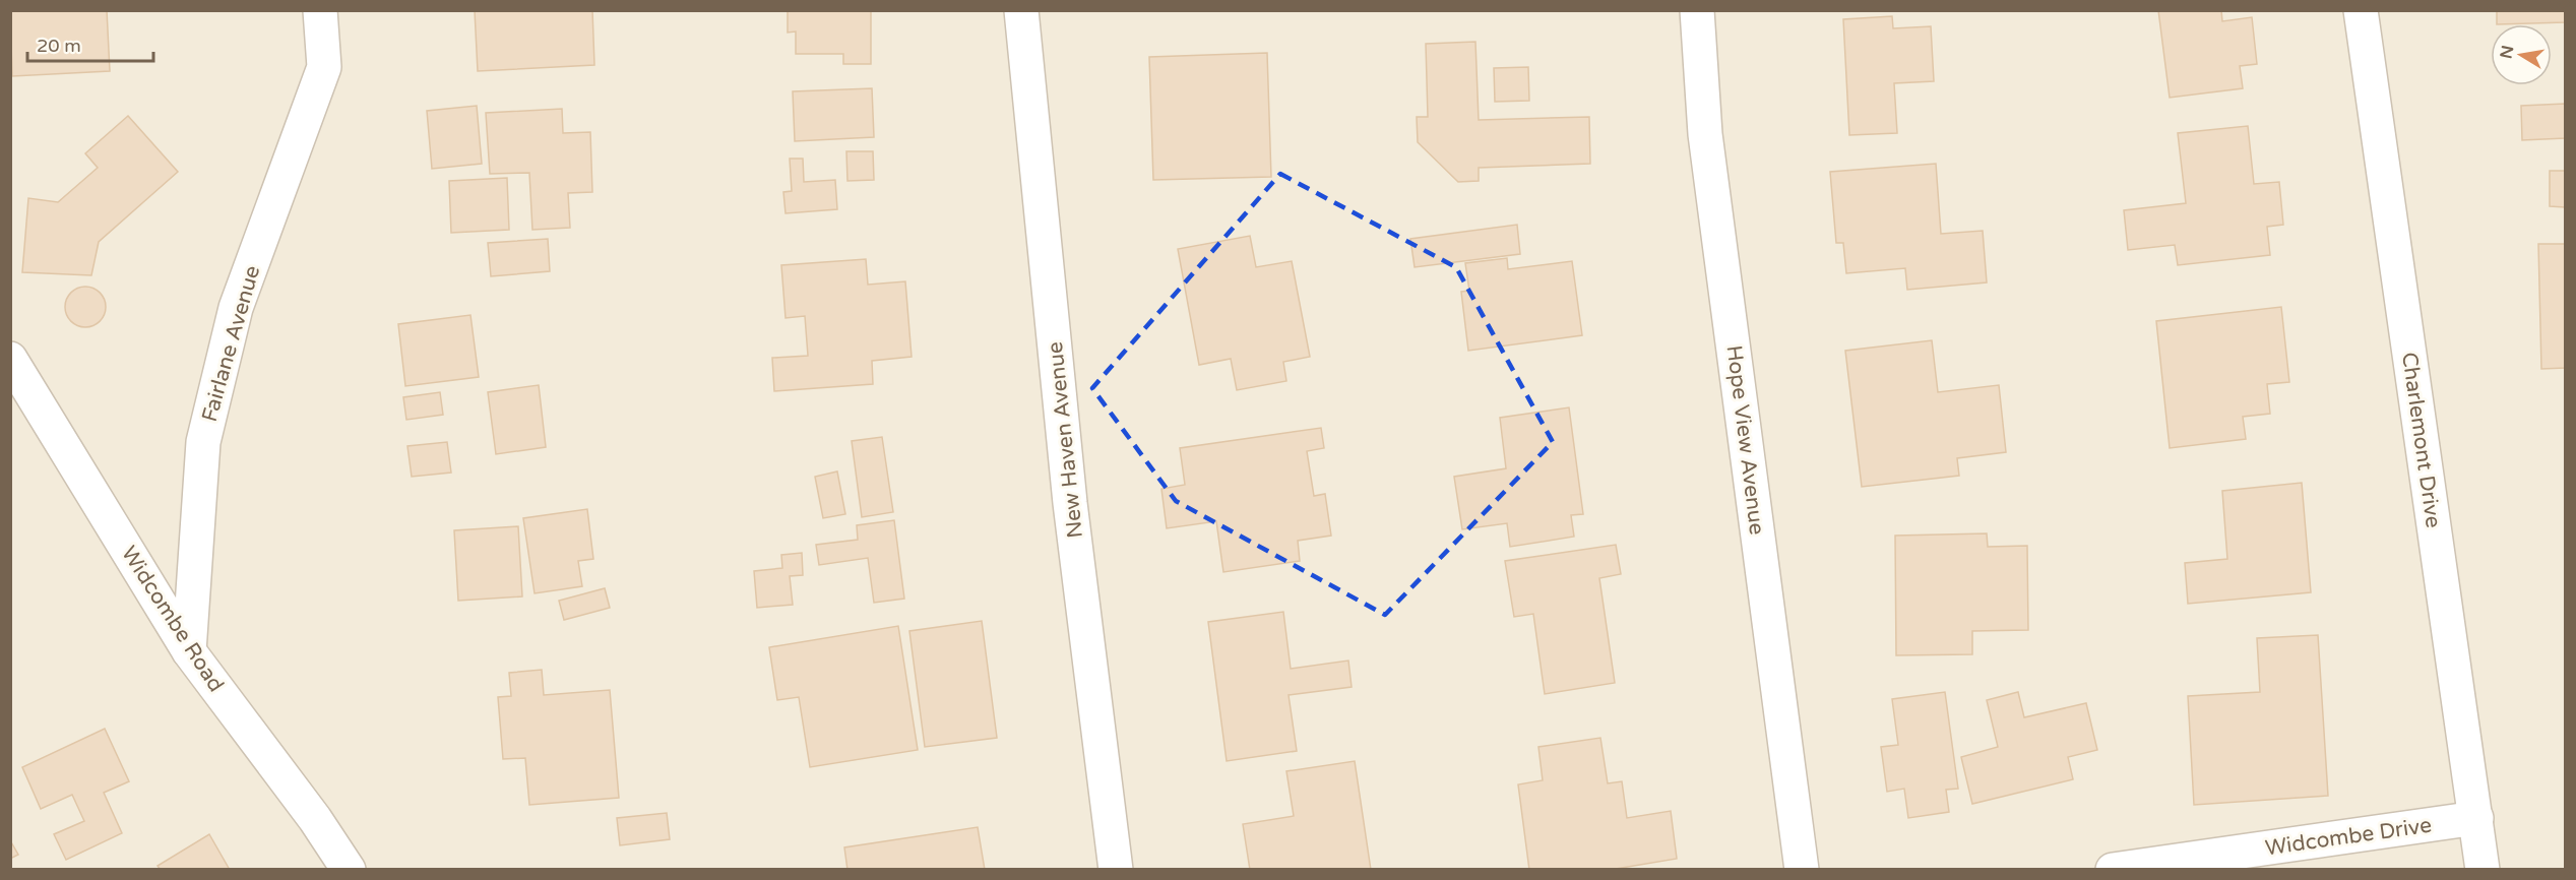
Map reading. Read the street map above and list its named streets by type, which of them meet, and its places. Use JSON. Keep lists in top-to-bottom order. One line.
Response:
{"streets":{"street":["Fairlane Avenue","New Haven Avenue","Hope View Avenue","Charlemont Drive","Widcombe Road","Widcombe Drive"]},"crossings":[["Fairlane Avenue","Widcombe Road"],["Charlemont Drive","Widcombe Drive"]],"scale_bar":"20 m","north":"left"}
